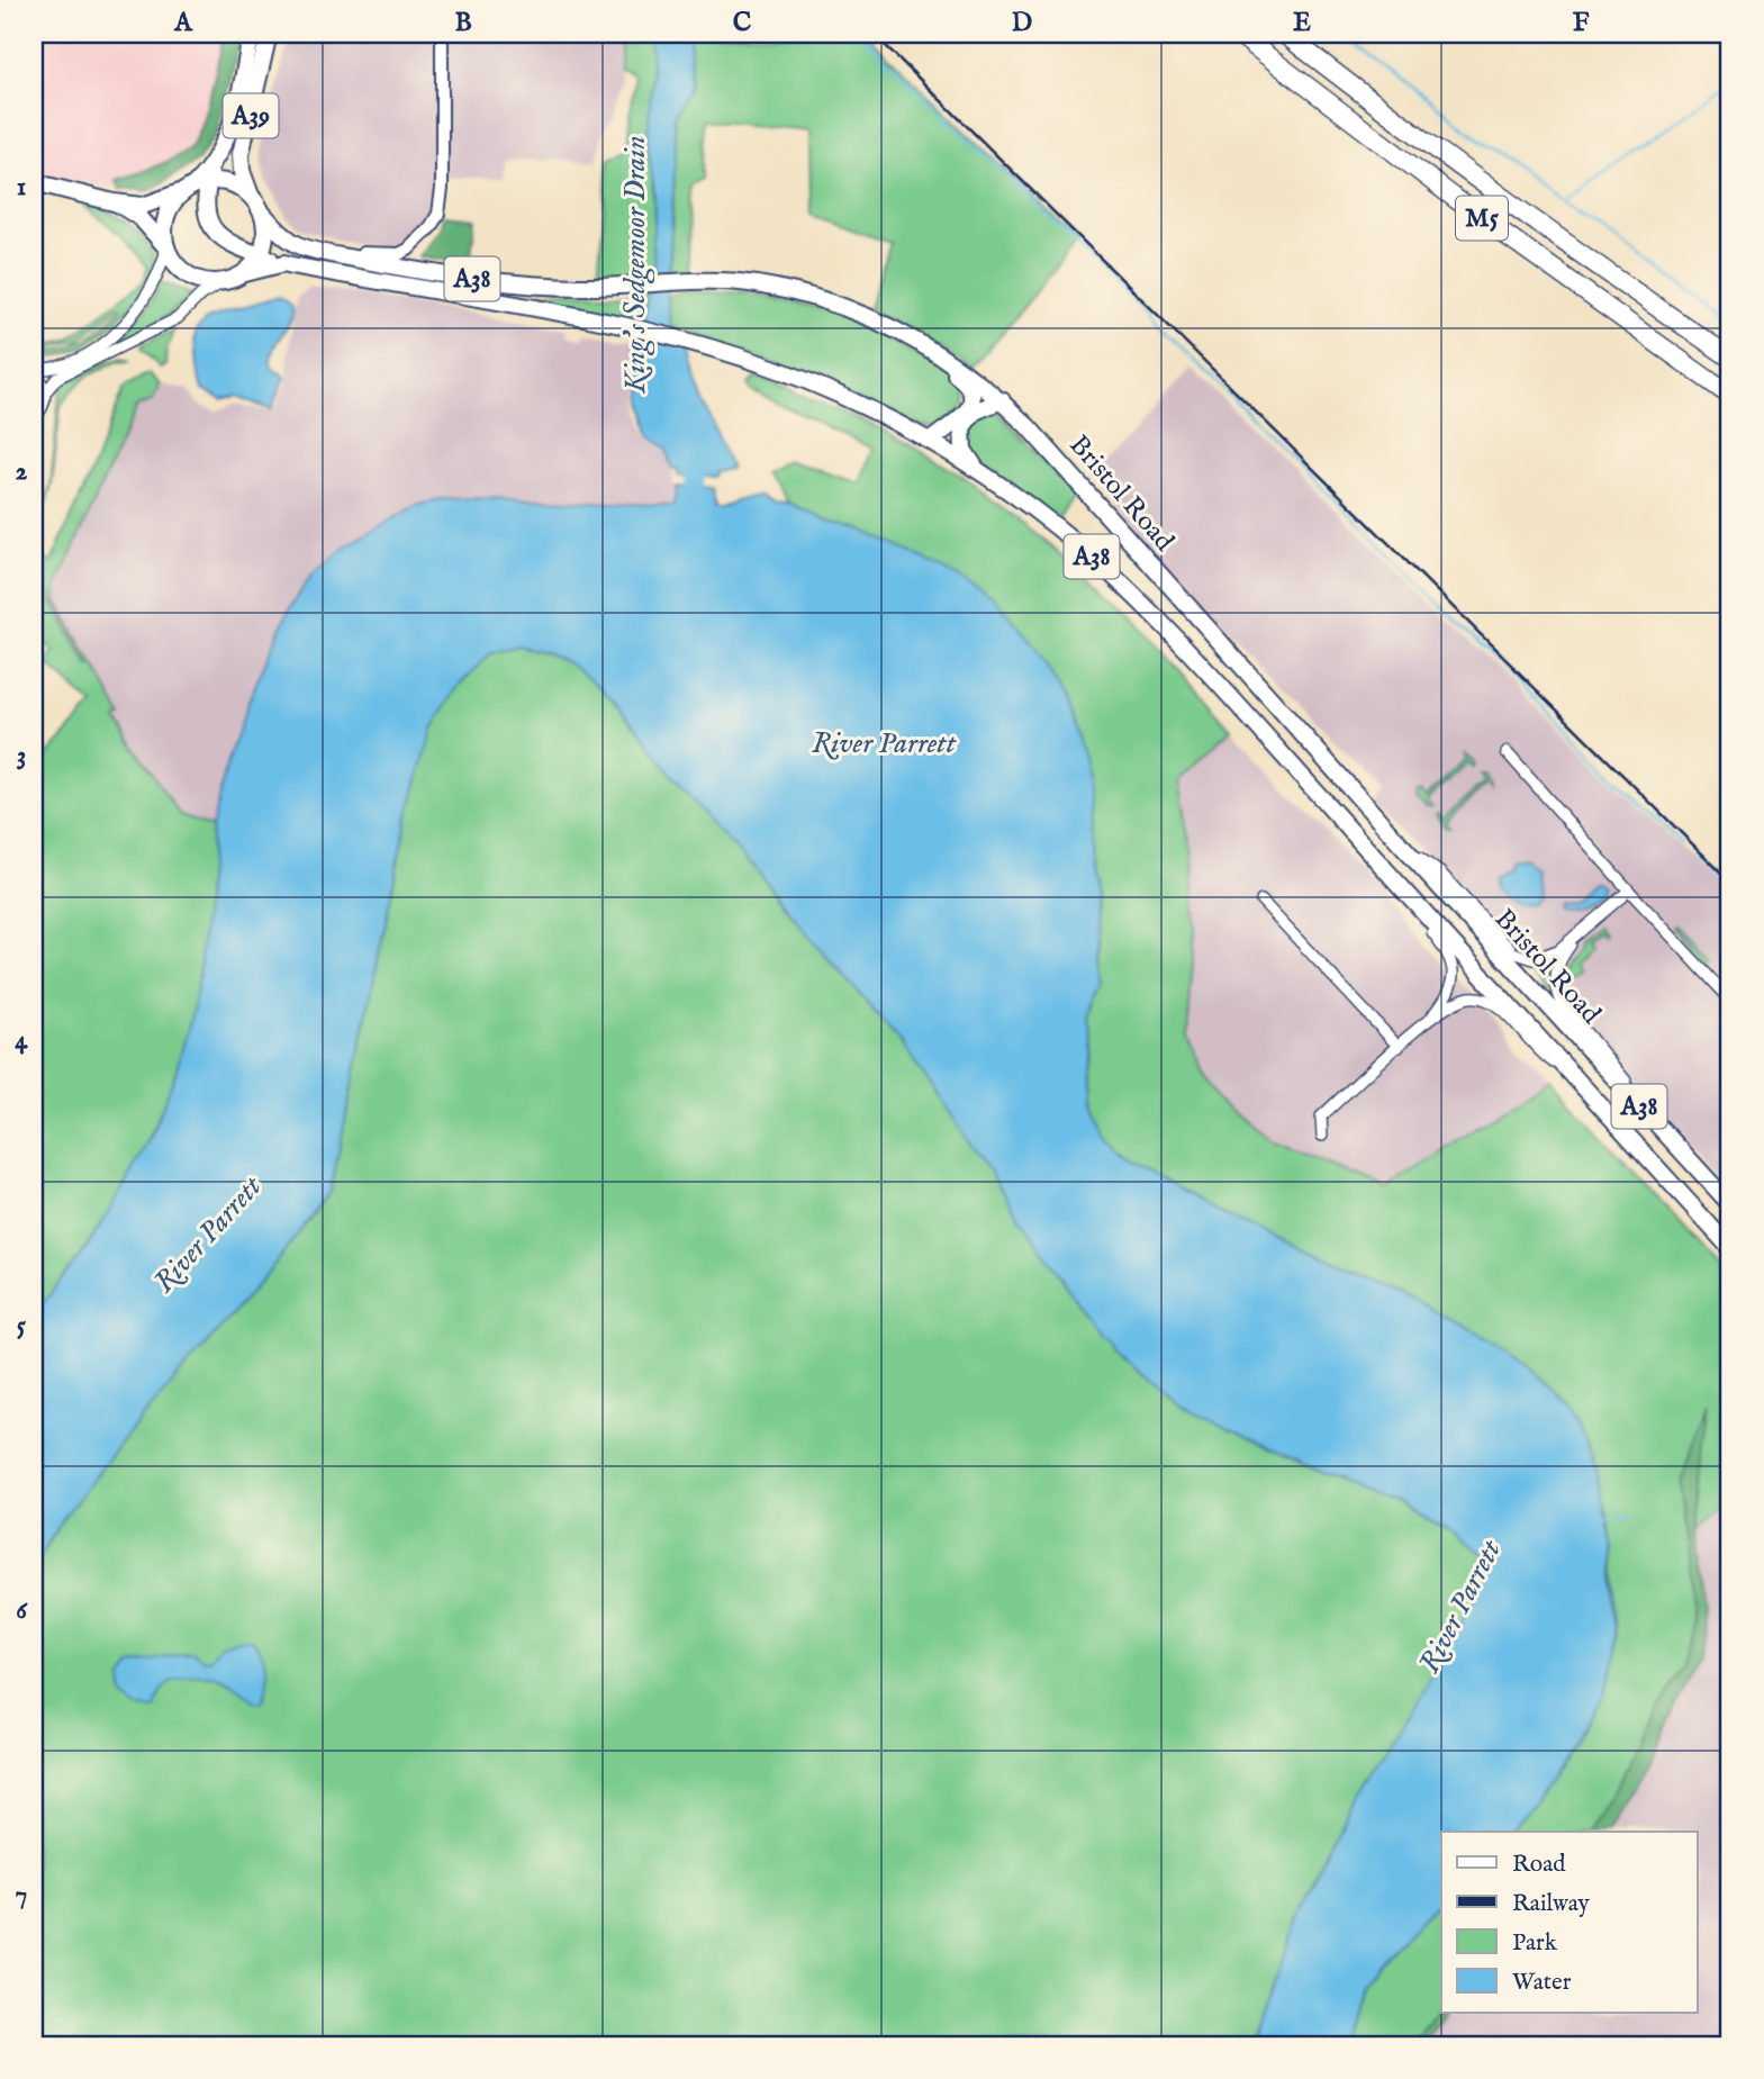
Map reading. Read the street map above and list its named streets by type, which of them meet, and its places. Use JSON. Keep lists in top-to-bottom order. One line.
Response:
{"streets":{"highway":["M5"],"main road":["A39","A38","Bristol Road"]},"crossings":[["A39","A38"],["A38","Bristol Road"]],"water":["King's Sedgemoor Drain","River Parrett"],"legend":["Road","Railway","Park","Water"],"grid":{"columns":["A","B","C","D","E","F"],"rows":["1","2","3","4","5","6","7"]}}
